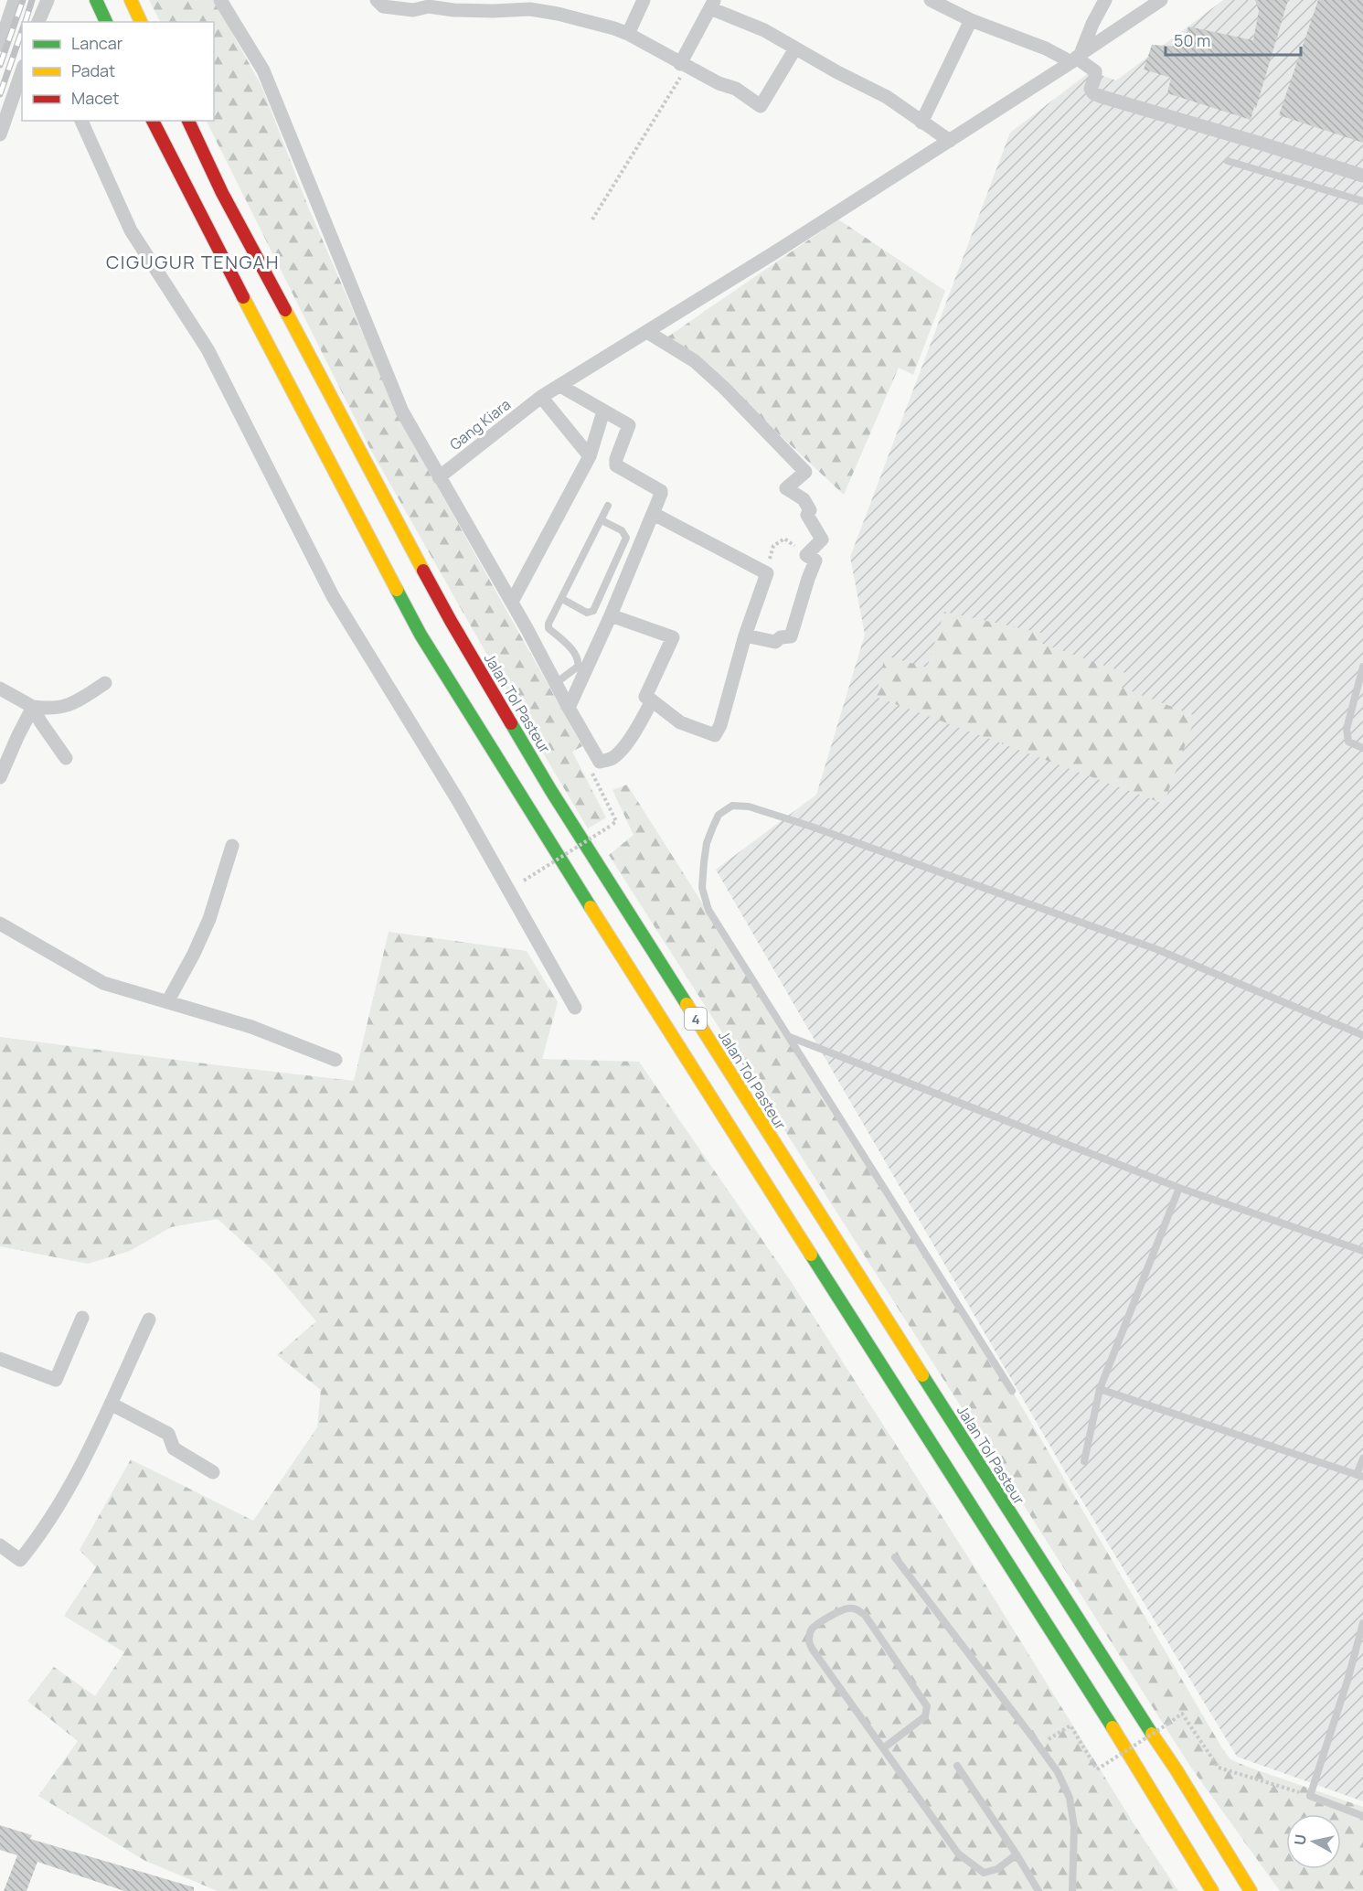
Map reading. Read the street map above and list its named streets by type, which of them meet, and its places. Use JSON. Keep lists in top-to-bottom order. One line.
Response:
{"streets":{"highway":["Jalan Tol Pasteur","4"],"street":["Gang Kiara"]},"districts":["CIGUGUR TENGAH"],"legend":["Lancar","Padat","Macet"],"scale_bar":"50 m","north":"left"}
